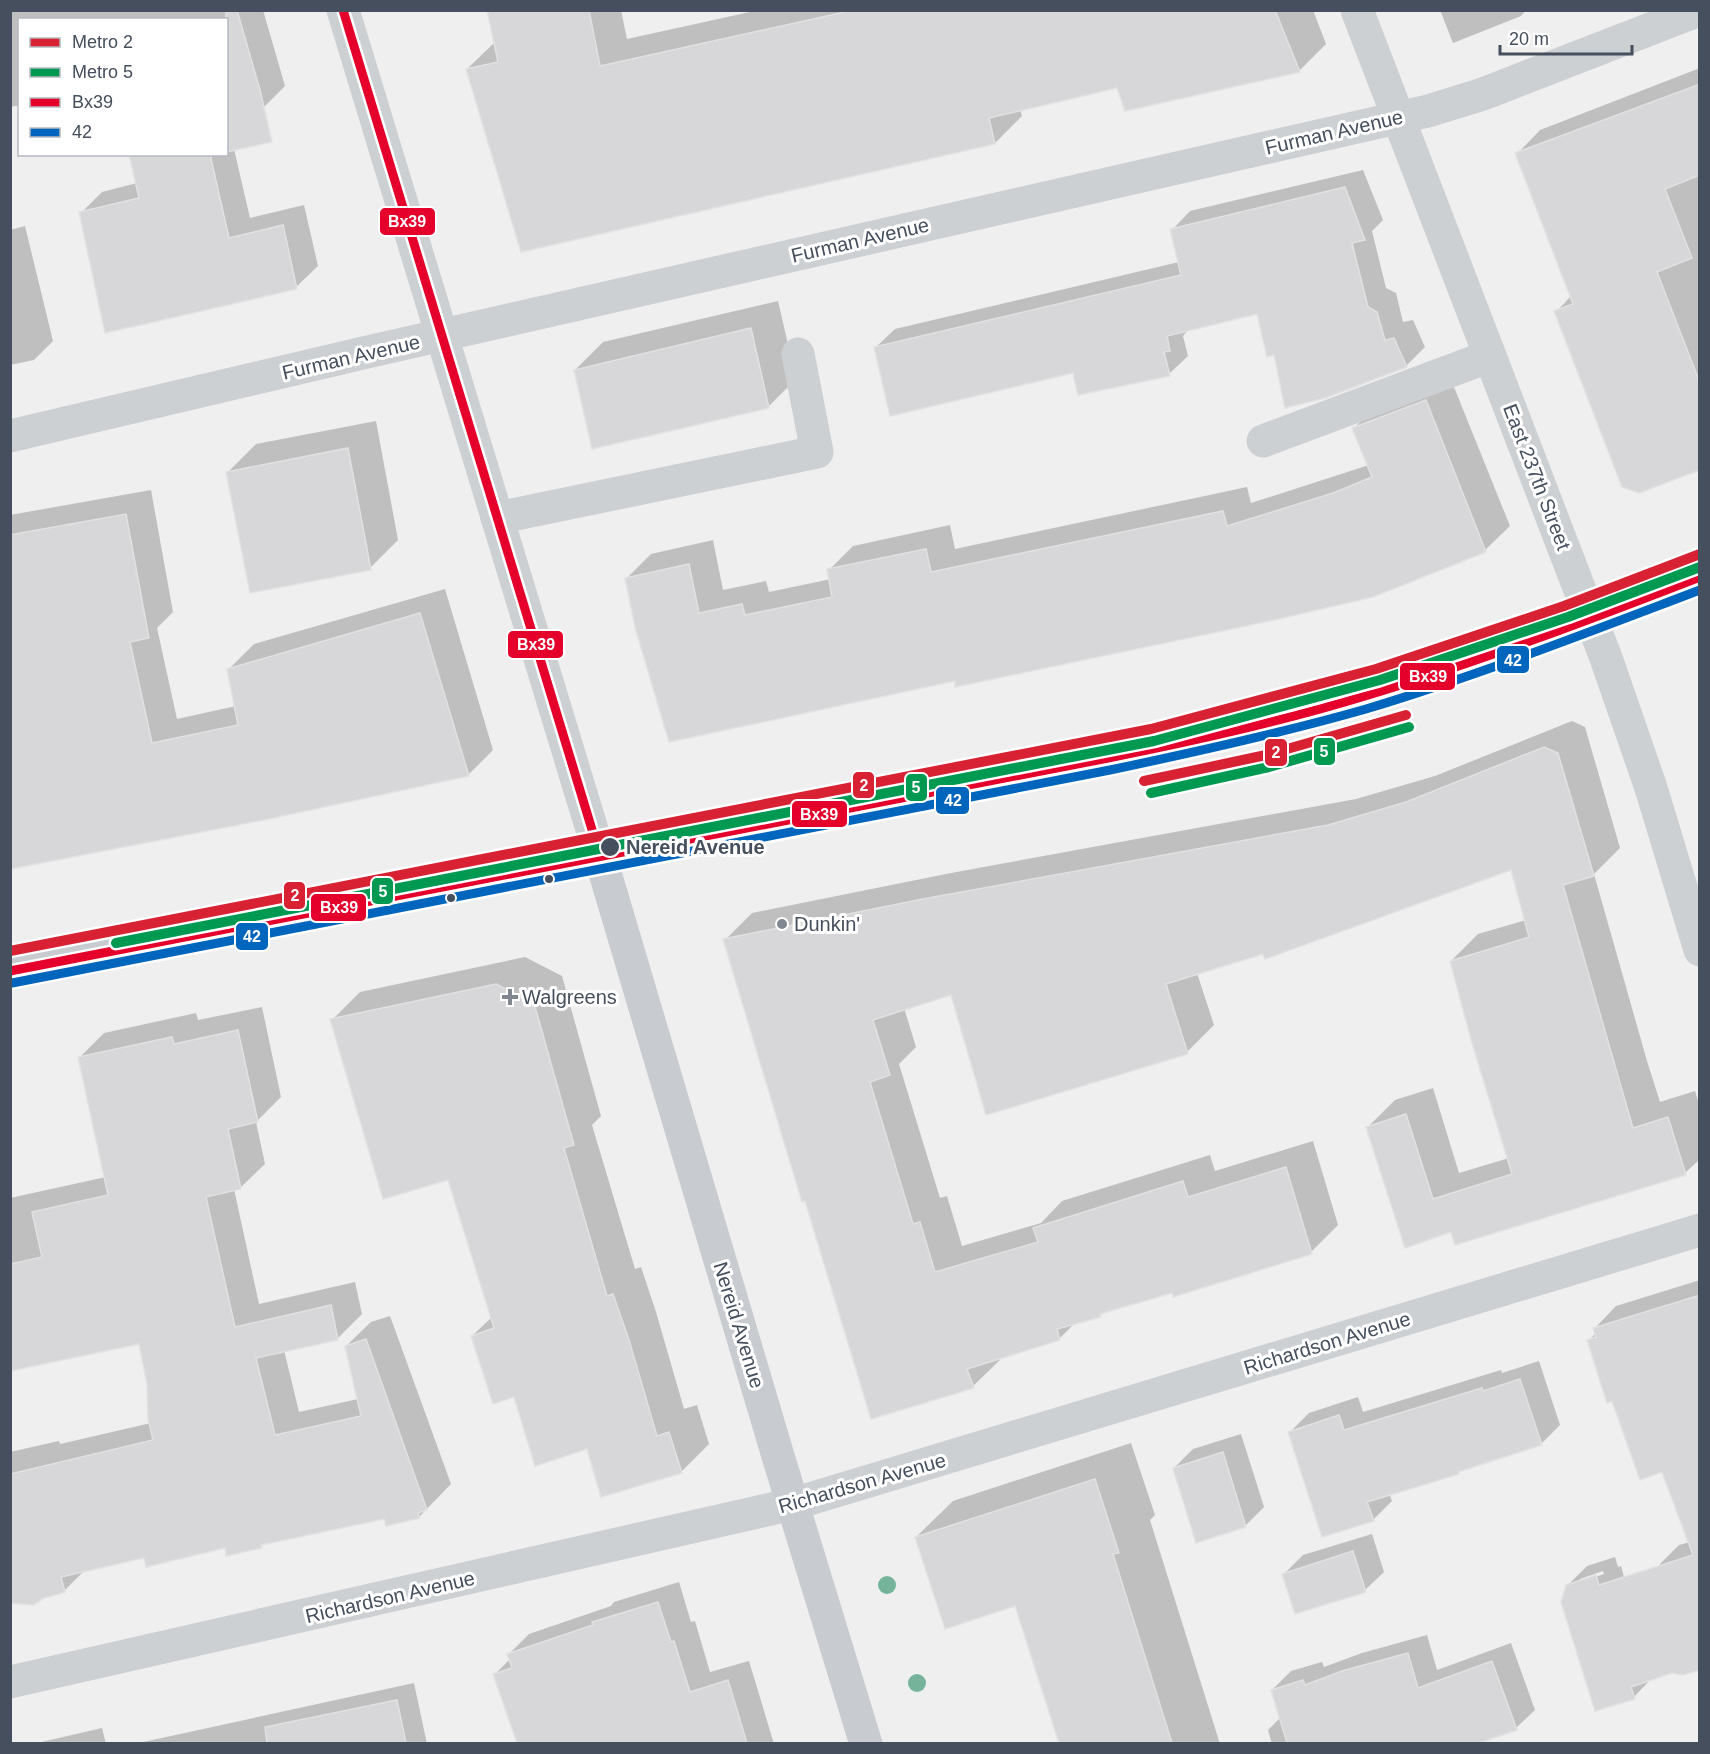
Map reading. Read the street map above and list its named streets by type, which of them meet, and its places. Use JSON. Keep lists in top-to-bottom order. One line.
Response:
{"streets":{"main road":["Nereid Avenue"],"street":["Furman Avenue","East 237th Street","Richardson Avenue"]},"crossings":[["Furman Avenue","East 237th Street"],["Furman Avenue","Nereid Avenue"],["Nereid Avenue","Richardson Avenue"]],"places":{"other":["Nereid Avenue","Dunkin'"],"health":["Walgreens"]},"lines":["transit line Bx39","metro line 2","metro line 5","transit line 42"],"legend":["Metro 2","Metro 5","Bx39","42"],"scale_bar":"20 m"}
